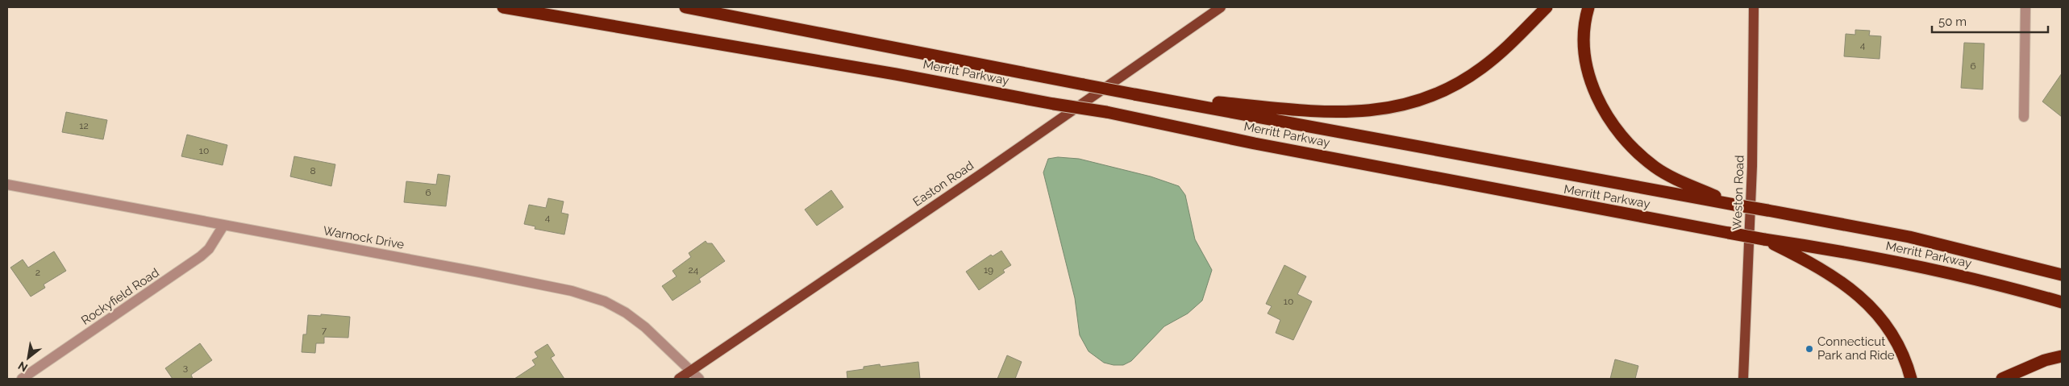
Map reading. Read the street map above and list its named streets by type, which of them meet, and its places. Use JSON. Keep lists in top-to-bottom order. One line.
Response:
{"streets":{"highway":["Merritt Parkway"],"main road":["Easton Road","Weston Road"],"street":["Warnock Drive","Rockyfield Road"]},"crossings":[["Easton Road","Warnock Drive"],["Warnock Drive","Rockyfield Road"]],"places":["Connecticut Park and Ride"],"house_numbers":["4","6","12","10","8","6","4","24","19","2","10","7","3"],"scale_bar":"50 m","north":"bottom left"}
